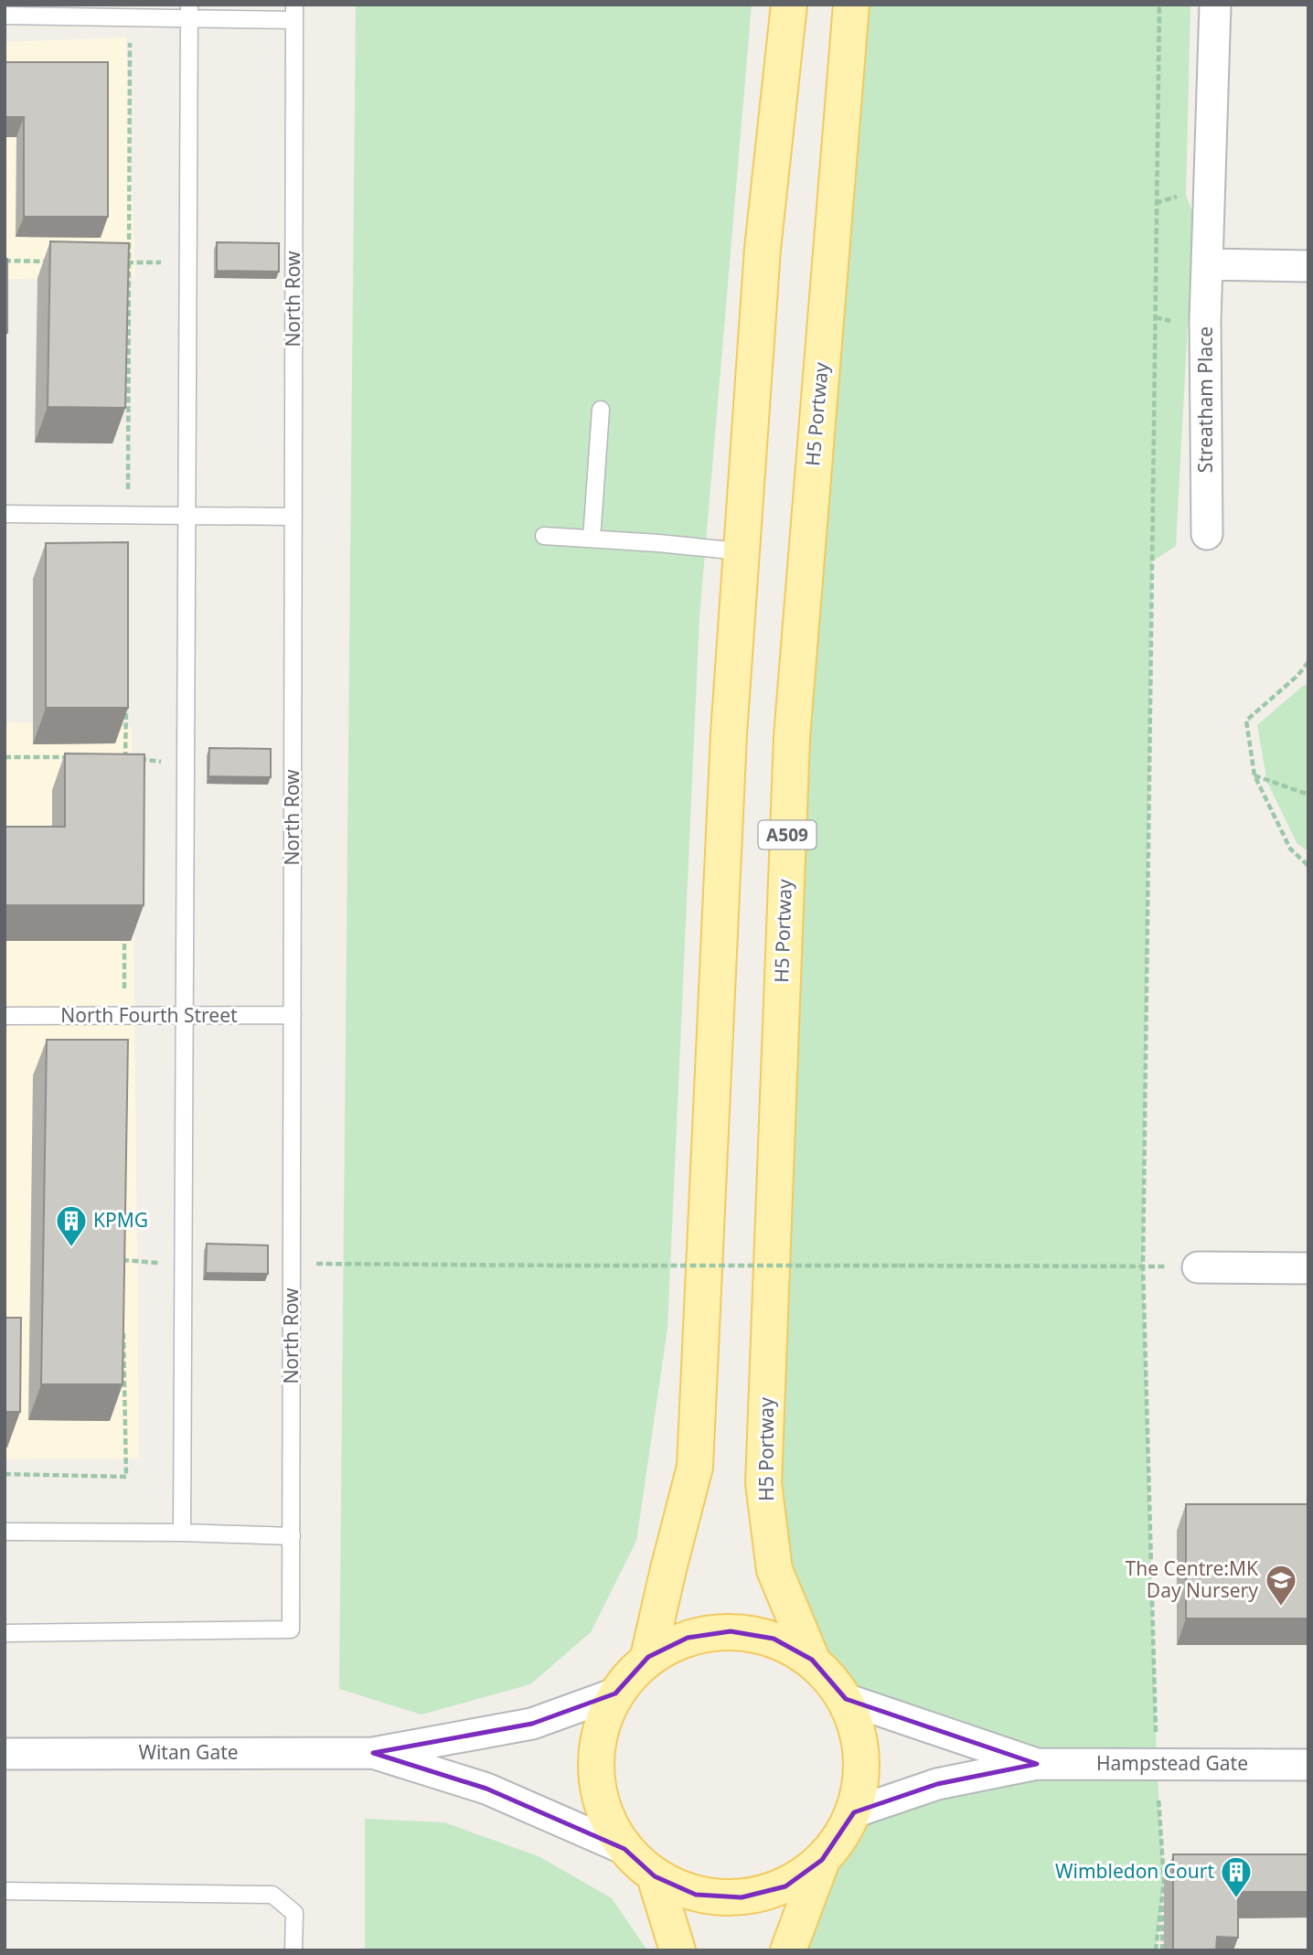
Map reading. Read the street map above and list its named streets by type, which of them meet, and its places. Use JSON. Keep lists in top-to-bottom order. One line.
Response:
{"streets":{"main road":["H5 Portway","A509"],"street":["Streatham Place","Witan Gate","Hampstead Gate"],"lane":["North Row","North Fourth Street"]},"crossings":[["North Row","North Fourth Street"]],"places":{"building":["KPMG","Wimbledon Court"],"school or university":["The Centre:MK Day Nursery"]}}
